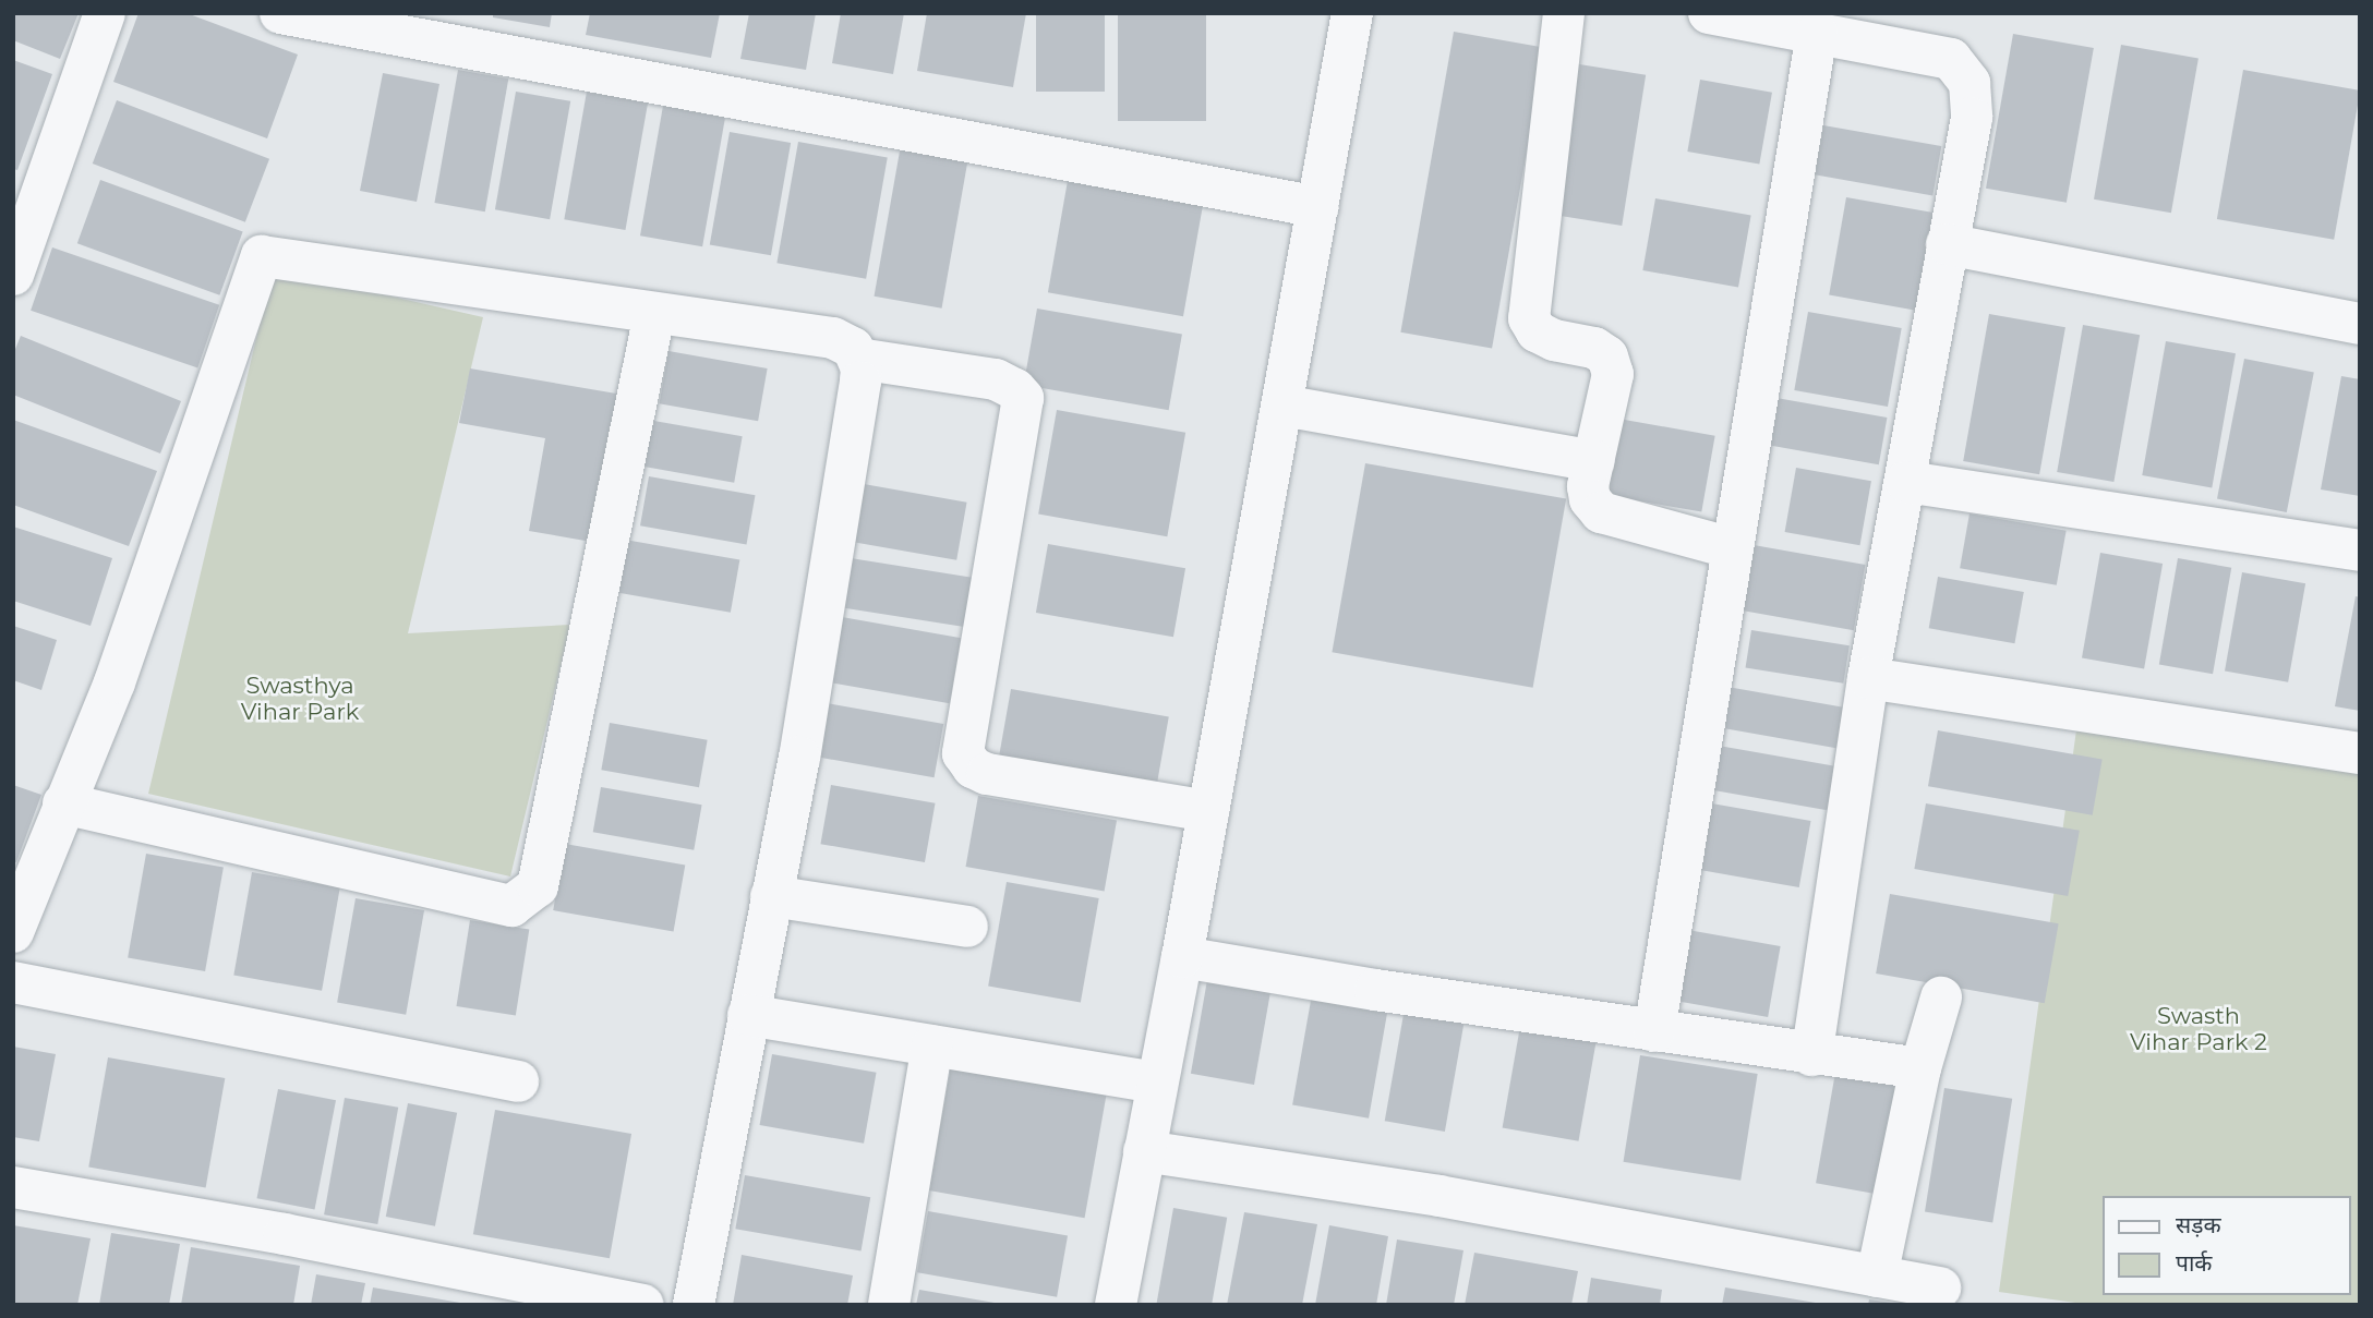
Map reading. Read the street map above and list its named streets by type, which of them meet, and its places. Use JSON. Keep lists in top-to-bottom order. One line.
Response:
{"parks":["Swasthya Vihar Park","Swasth Vihar Park 2"],"legend":["सड़क","पार्क"]}
